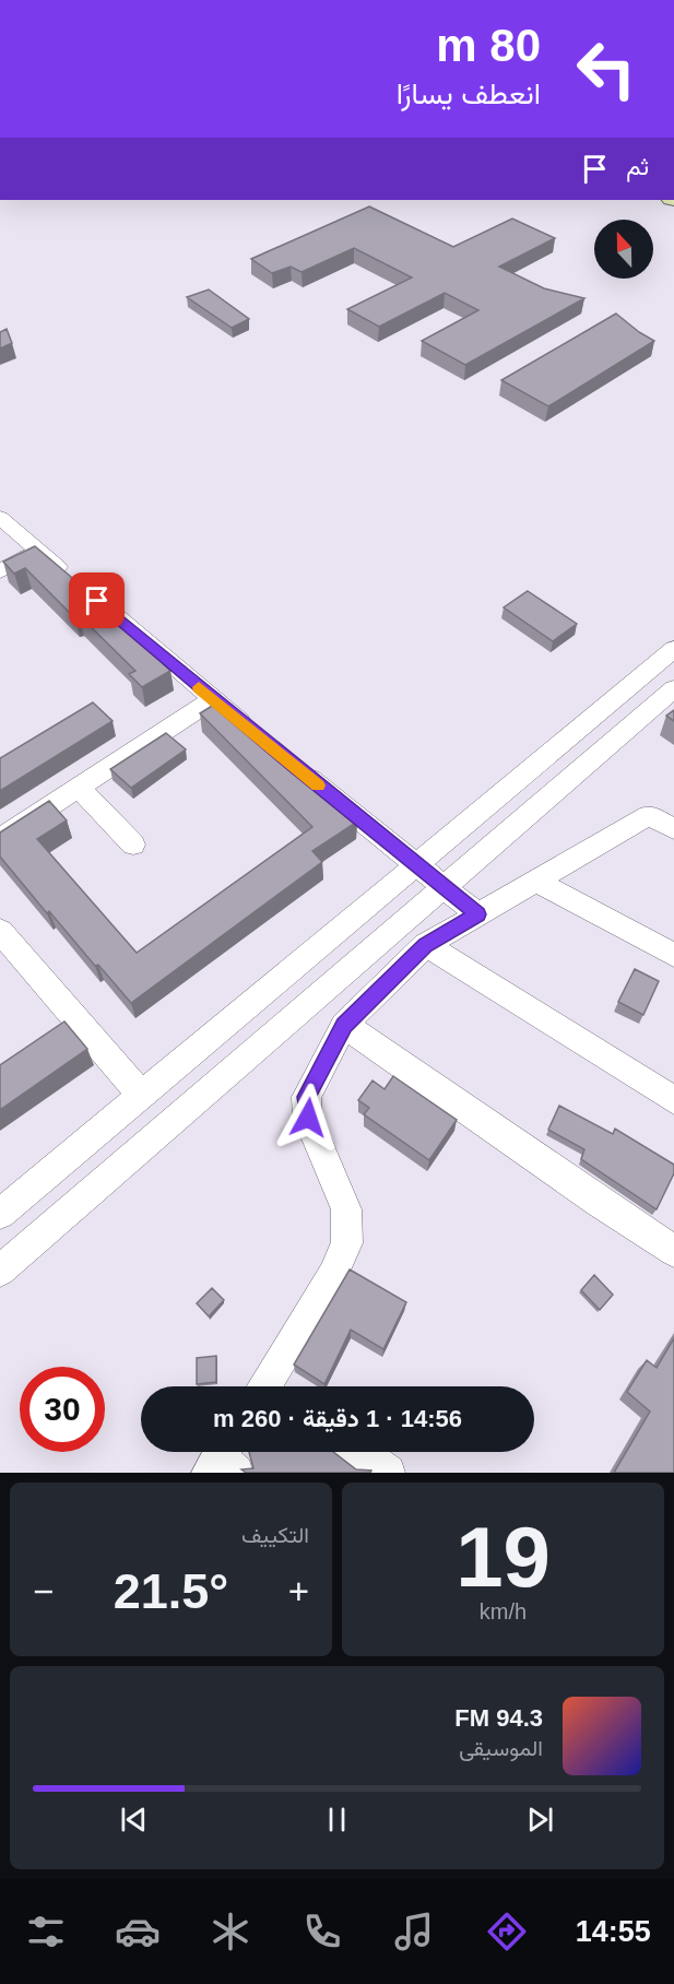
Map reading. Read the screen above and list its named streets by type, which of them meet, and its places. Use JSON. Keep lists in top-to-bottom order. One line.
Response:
{"north":"top","page":{"turn":["80 m","انعطف يسارًا"],"then":"ثم","limit":"30","trip":"14:56 · 1 دقيقة · 260 m","tile":[["19","km/h"],"التكييف"],"heat":["−","21.5°","+"],"song":["94.3 FM","الموسيقى"],"tabs":"14:55"}}
